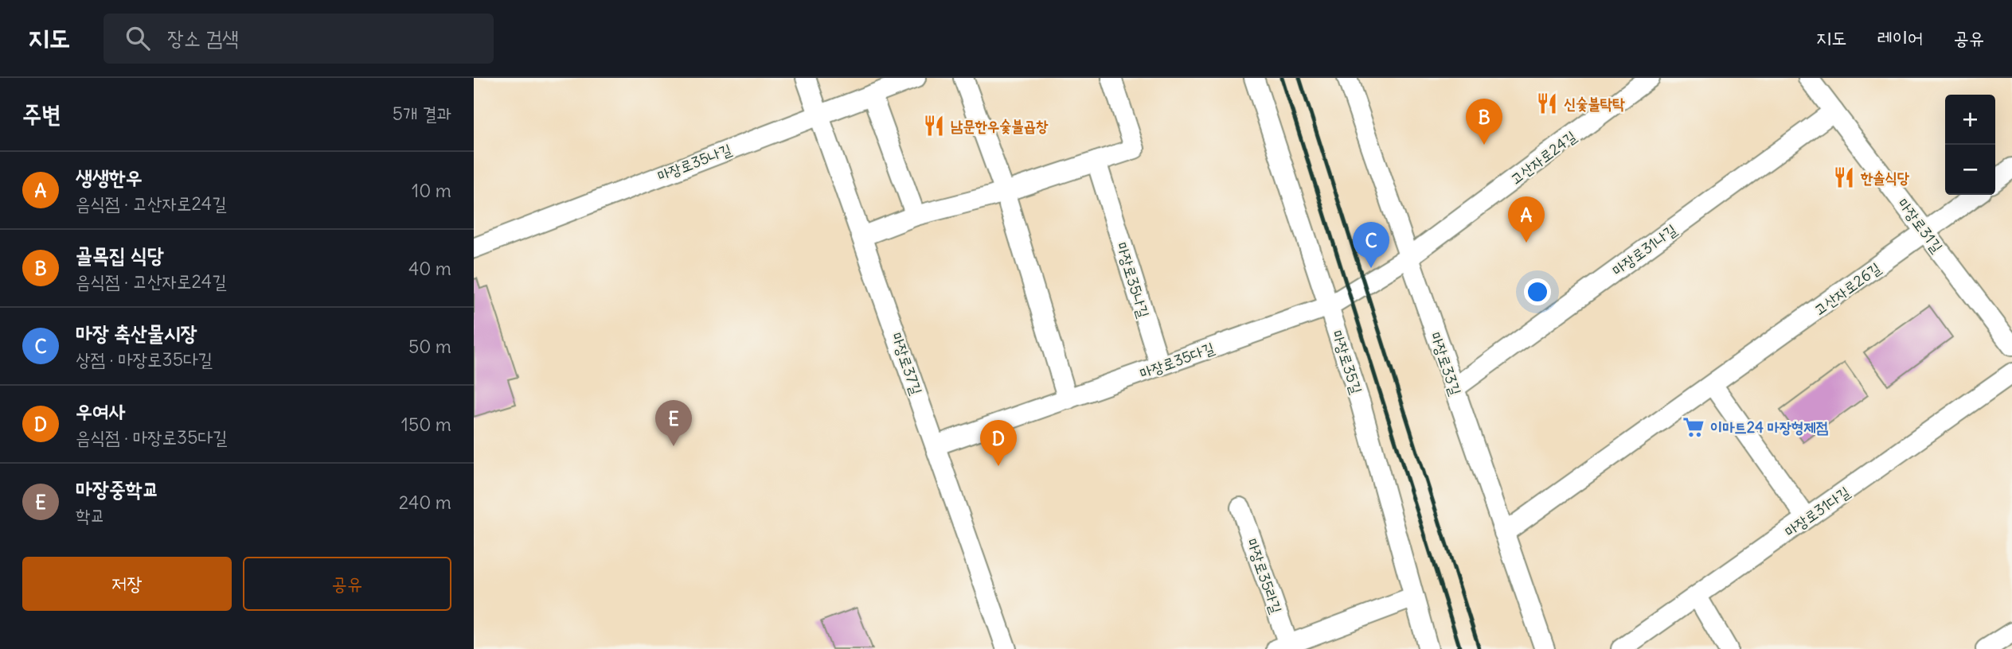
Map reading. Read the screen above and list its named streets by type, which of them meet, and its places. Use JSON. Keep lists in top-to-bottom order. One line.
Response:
{"streets":{"street":["고산자로24길","마장로35나길","마장로31길","마장로31나길","고산자로26길","마장로35다길","마장로35길","마장로37길","마장로33길","마장로31다길","마장로35라길"]},"crossings":[["고산자로24길","마장로35다길"],["고산자로24길","마장로33길"],["마장로35나길","마장로35다길"],["마장로35나길","마장로37길"],["마장로31길","마장로31나길"],["마장로31길","고산자로26길"],["마장로31나길","마장로33길"],["고산자로26길","마장로33길"],["마장로35다길","마장로35길"],["마장로35다길","마장로37길"],["마장로35다길","마장로33길"],["마장로35길","마장로35라길"]],"places":{"restaurant":["신숯불탁탁","남문한우숯불곱창","한솔식당"],"supermarket":["이마트24 마장형제점"]},"page":{"header":"지도","search":"장소 검색","nav":["지도","레이어","공유"],"heading":["주변","5개 결과"],"map_buttons":["+","−"],"pins":["B","A","C","E","D"],"list":[{"mark":"A","name":"생생한우","note":"음식점 · 고산자로24길","value":"10 m"},{"mark":"B","name":"골목집 식당","note":"음식점 · 고산자로24길","value":"40 m"},{"mark":"C","name":"마장 축산물시장","note":"상점 · 마장로35다길","value":"50 m"},{"mark":"D","name":"우여사","note":"음식점 · 마장로35다길","value":"150 m"},{"mark":"E","name":"마장중학교","note":"학교","value":"240 m"}],"buttons":["저장","공유"]}}
